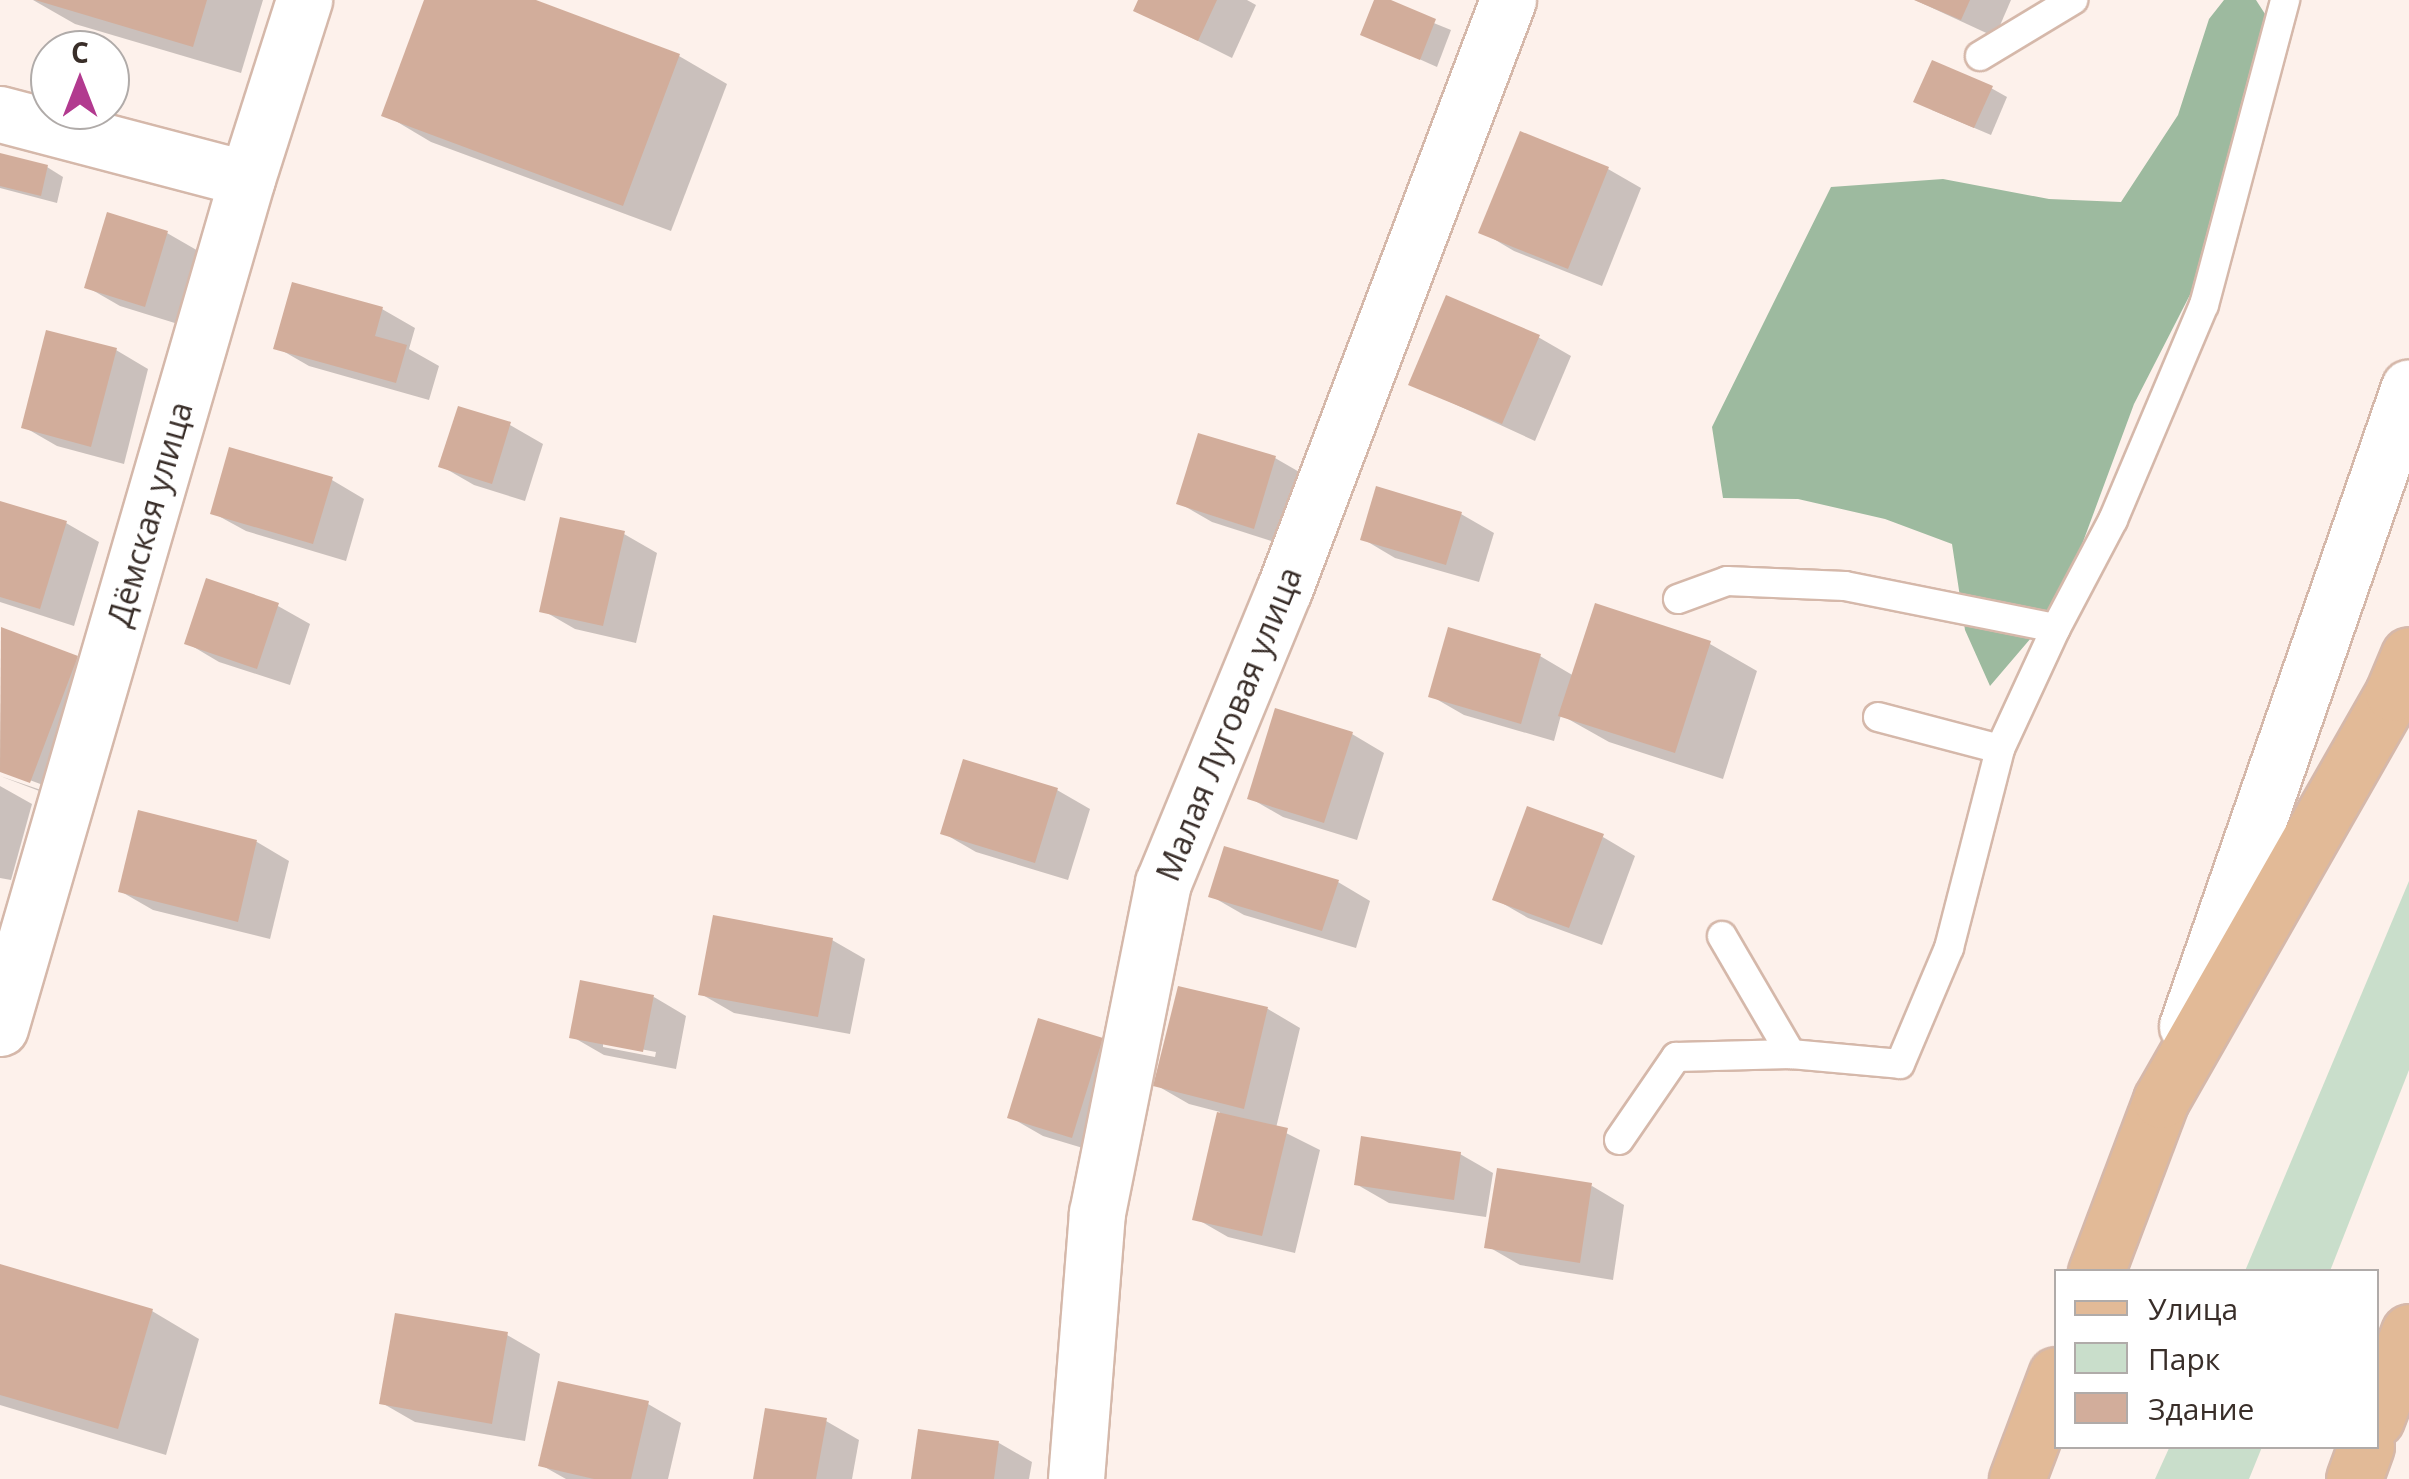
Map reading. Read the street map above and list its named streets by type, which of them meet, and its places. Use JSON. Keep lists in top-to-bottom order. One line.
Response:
{"streets":{"street":["Дёмская улица","Малая Луговая улица"]},"legend":["Улица","Парк","Здание"],"north":"top"}
